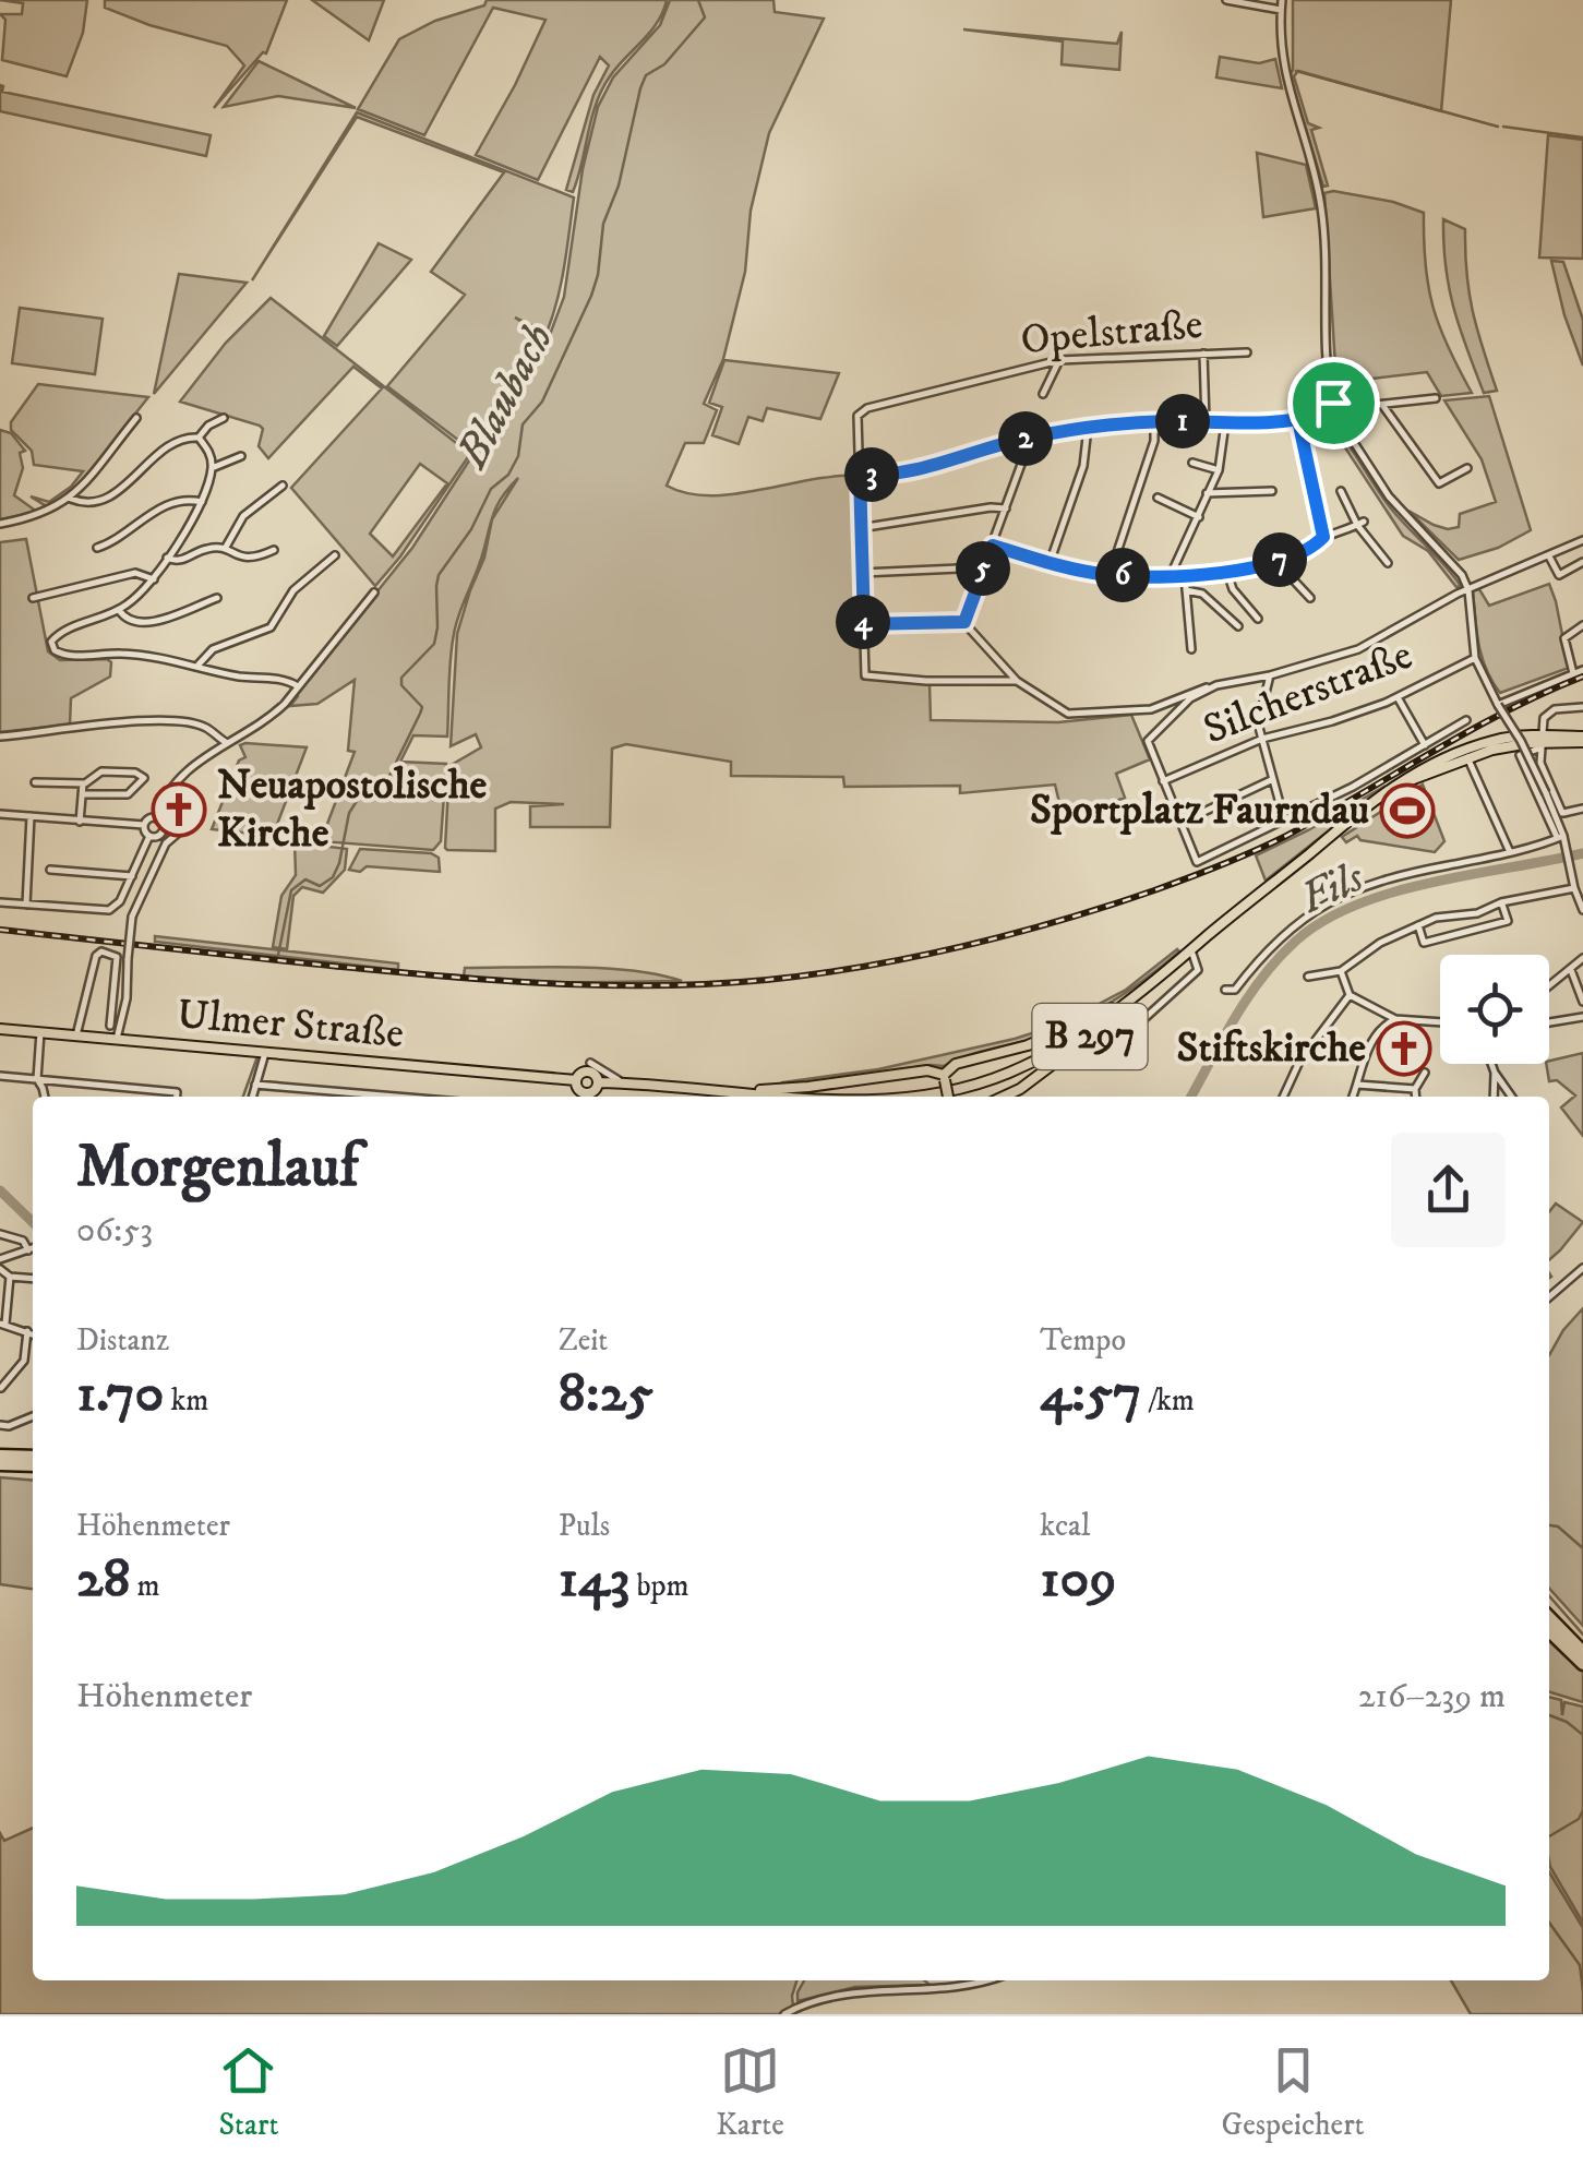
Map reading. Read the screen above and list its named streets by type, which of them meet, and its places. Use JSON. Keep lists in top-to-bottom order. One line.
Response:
{"streets":{"main road":["Ulmer Straße","B 297"],"street":["Opelstraße","Silcherstraße"]},"crossings":[["Ulmer Straße","B 297"]],"water":["Blaubach","Fils"],"places":{"church":["Neuapostolische Kirche","Stiftskirche"],"sports":["Sportplatz Faurndau"]},"page":{"pins":["1","2","3","7","5","6","4"],"heading":["Morgenlauf","06:53"],"stats":[["Distanz","1.70 km"],["Zeit","8:25"],["Tempo","4:57 /km"],["Höhenmeter","28 m"],["Puls","143 bpm"],["kcal","109"]],"chart":["Höhenmeter","216–239 m"],"tabs":["Start","Karte","Gespeichert"]}}
